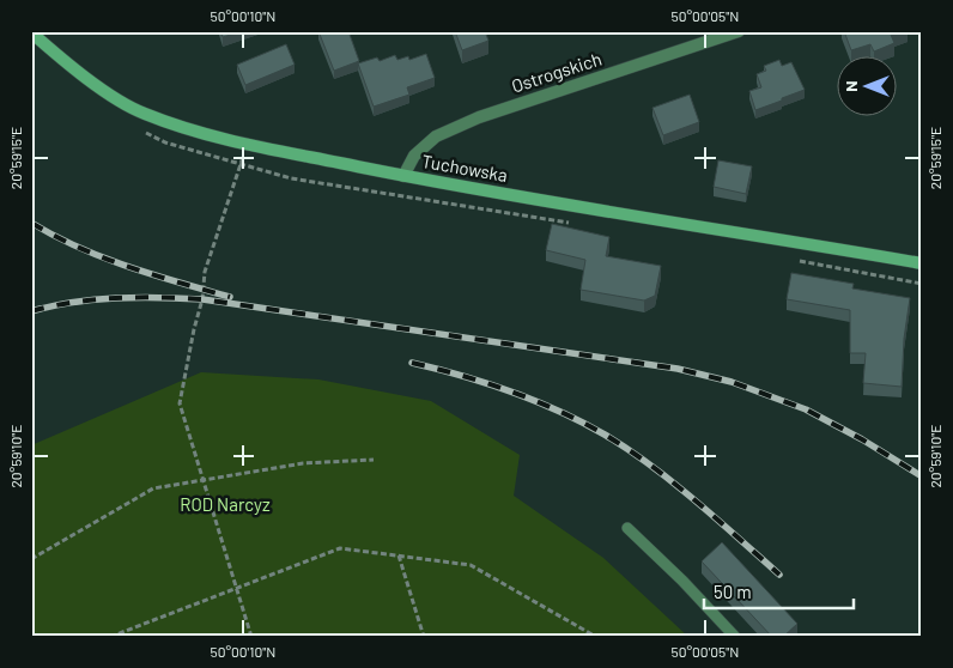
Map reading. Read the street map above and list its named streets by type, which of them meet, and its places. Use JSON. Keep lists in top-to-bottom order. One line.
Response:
{"streets":{"street":["Ostrogskich","Tuchowska"]},"crossings":[["Ostrogskich","Tuchowska"]],"parks":["ROD Narcyz"],"scale_bar":"50 m","north":"left","coordinates":["50°00'10\"N","50°00'05\"N","20°59'15\"E","20°59'10\"E"]}
